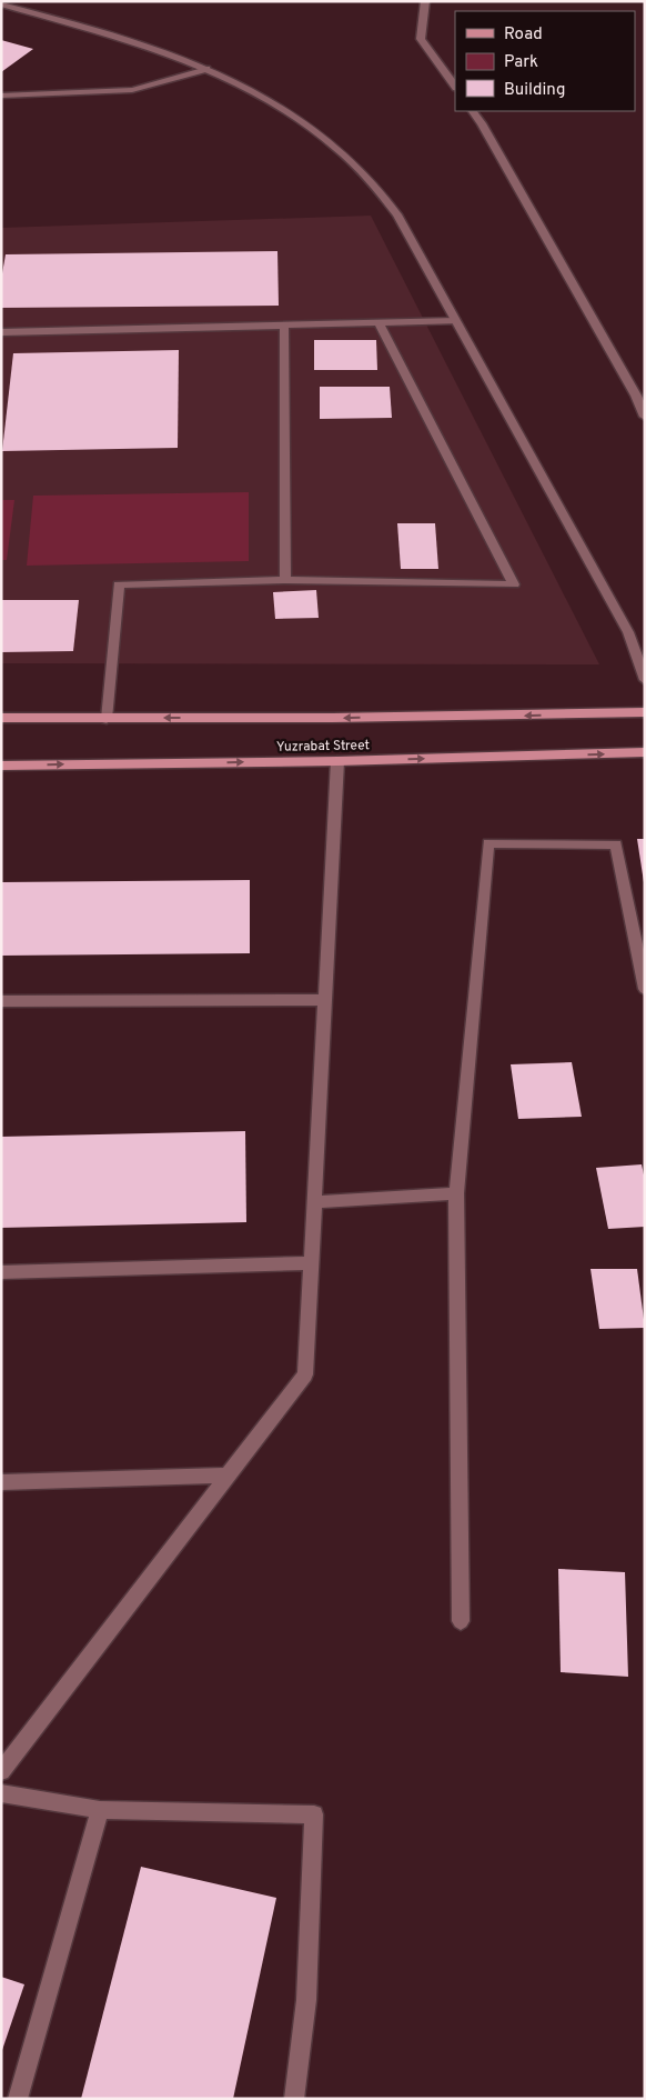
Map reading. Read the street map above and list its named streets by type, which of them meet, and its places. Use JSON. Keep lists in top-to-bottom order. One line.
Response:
{"streets":{"main road":["Yuzrabat Street"]},"legend":["Road","Park","Building"]}
